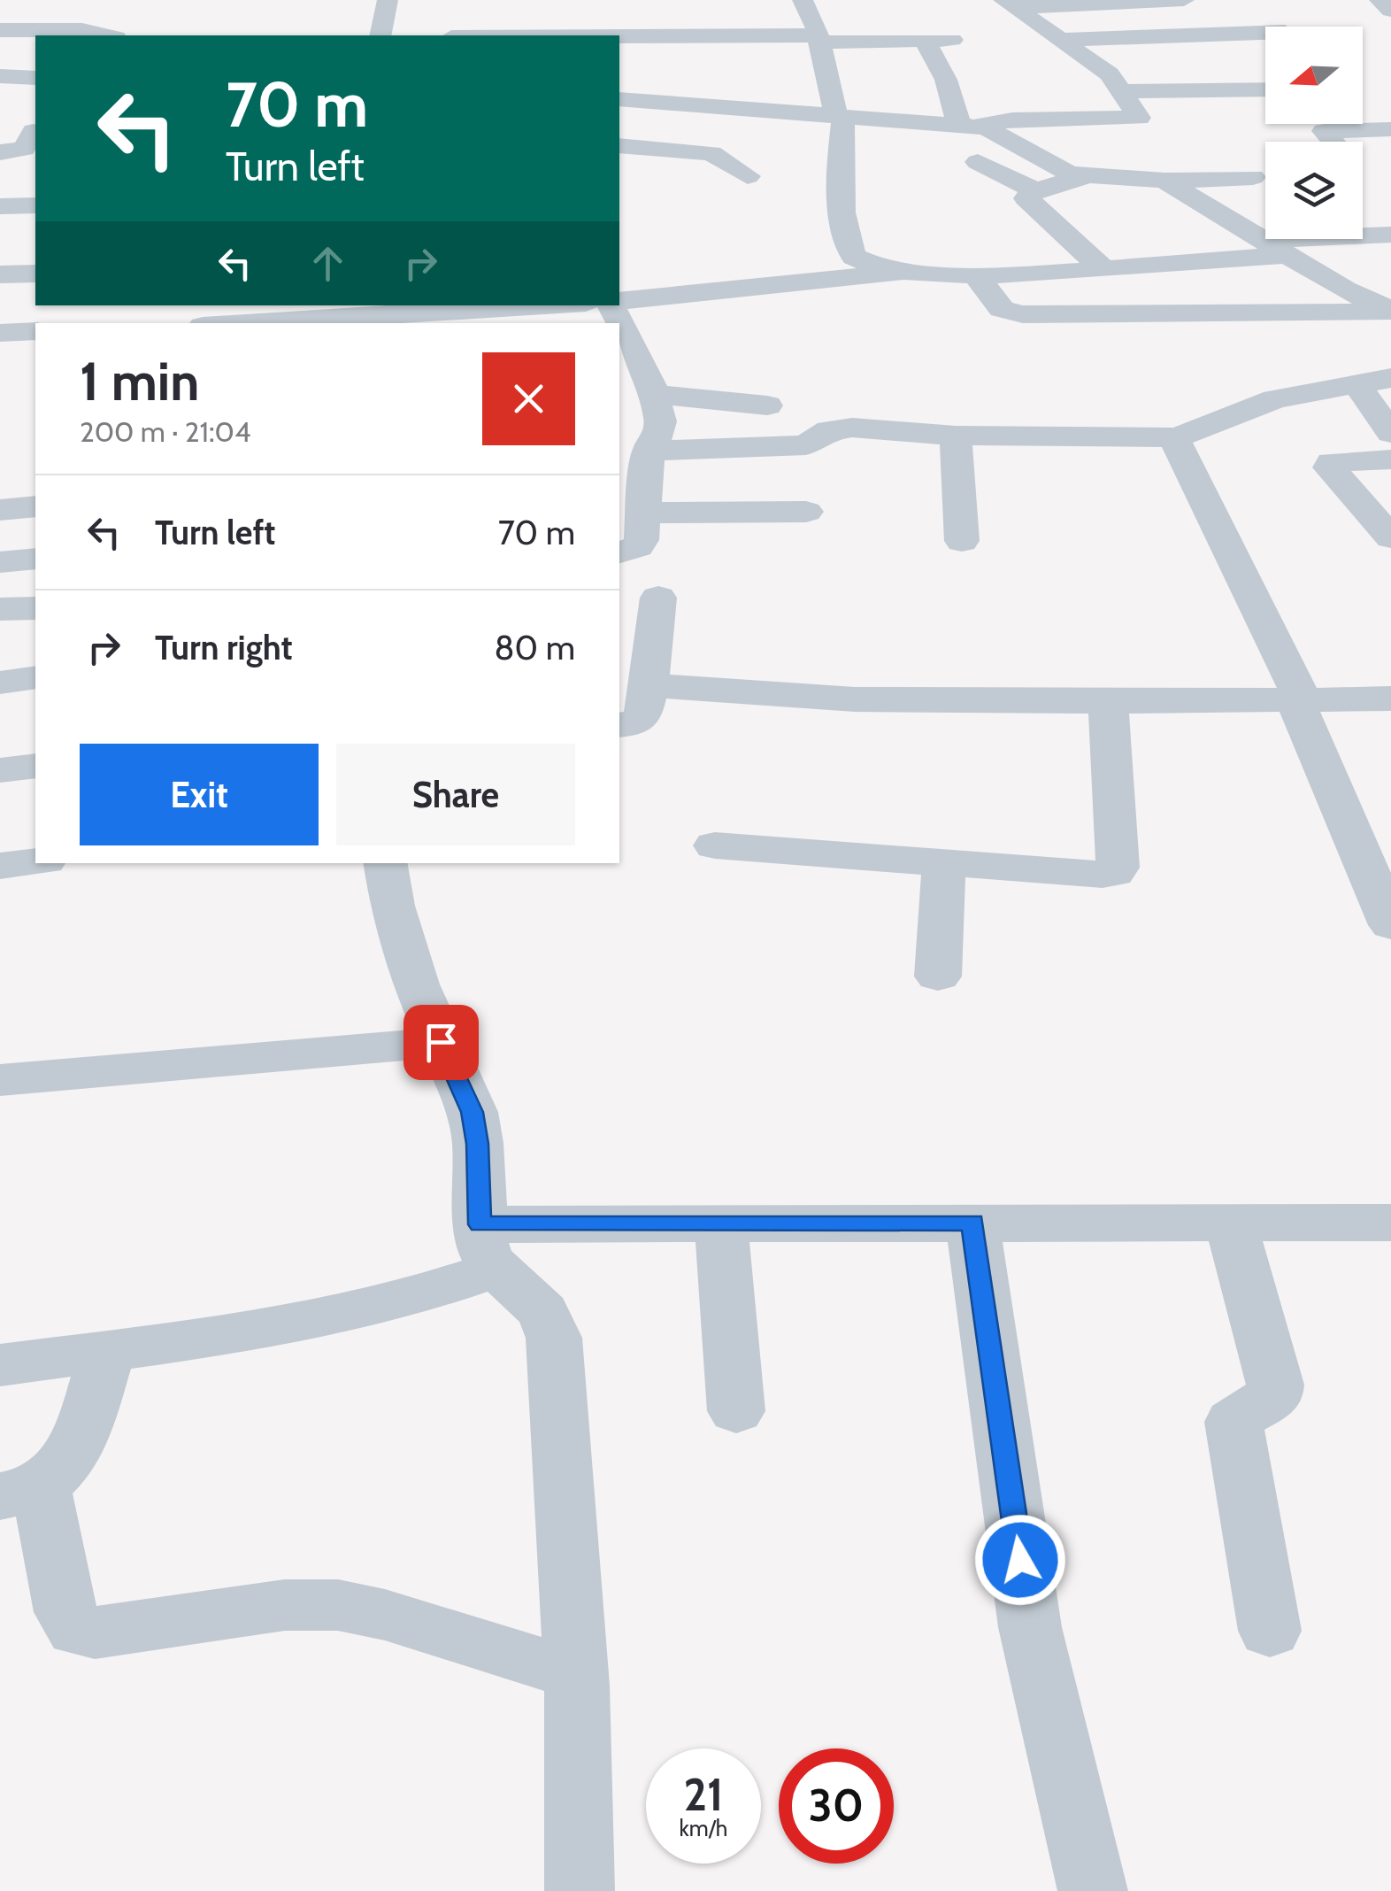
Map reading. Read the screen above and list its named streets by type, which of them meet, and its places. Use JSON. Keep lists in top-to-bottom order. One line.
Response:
{"north":"left","page":{"turn":["70 m","Turn left"],"heading":["1 min","200 m · 21:04"],"list":[{"name":"Turn left","value":"70 m"},{"name":"Turn right","value":"80 m"}],"buttons":["Exit","Share"],"speed":"21 km/h","limit":"30"}}
